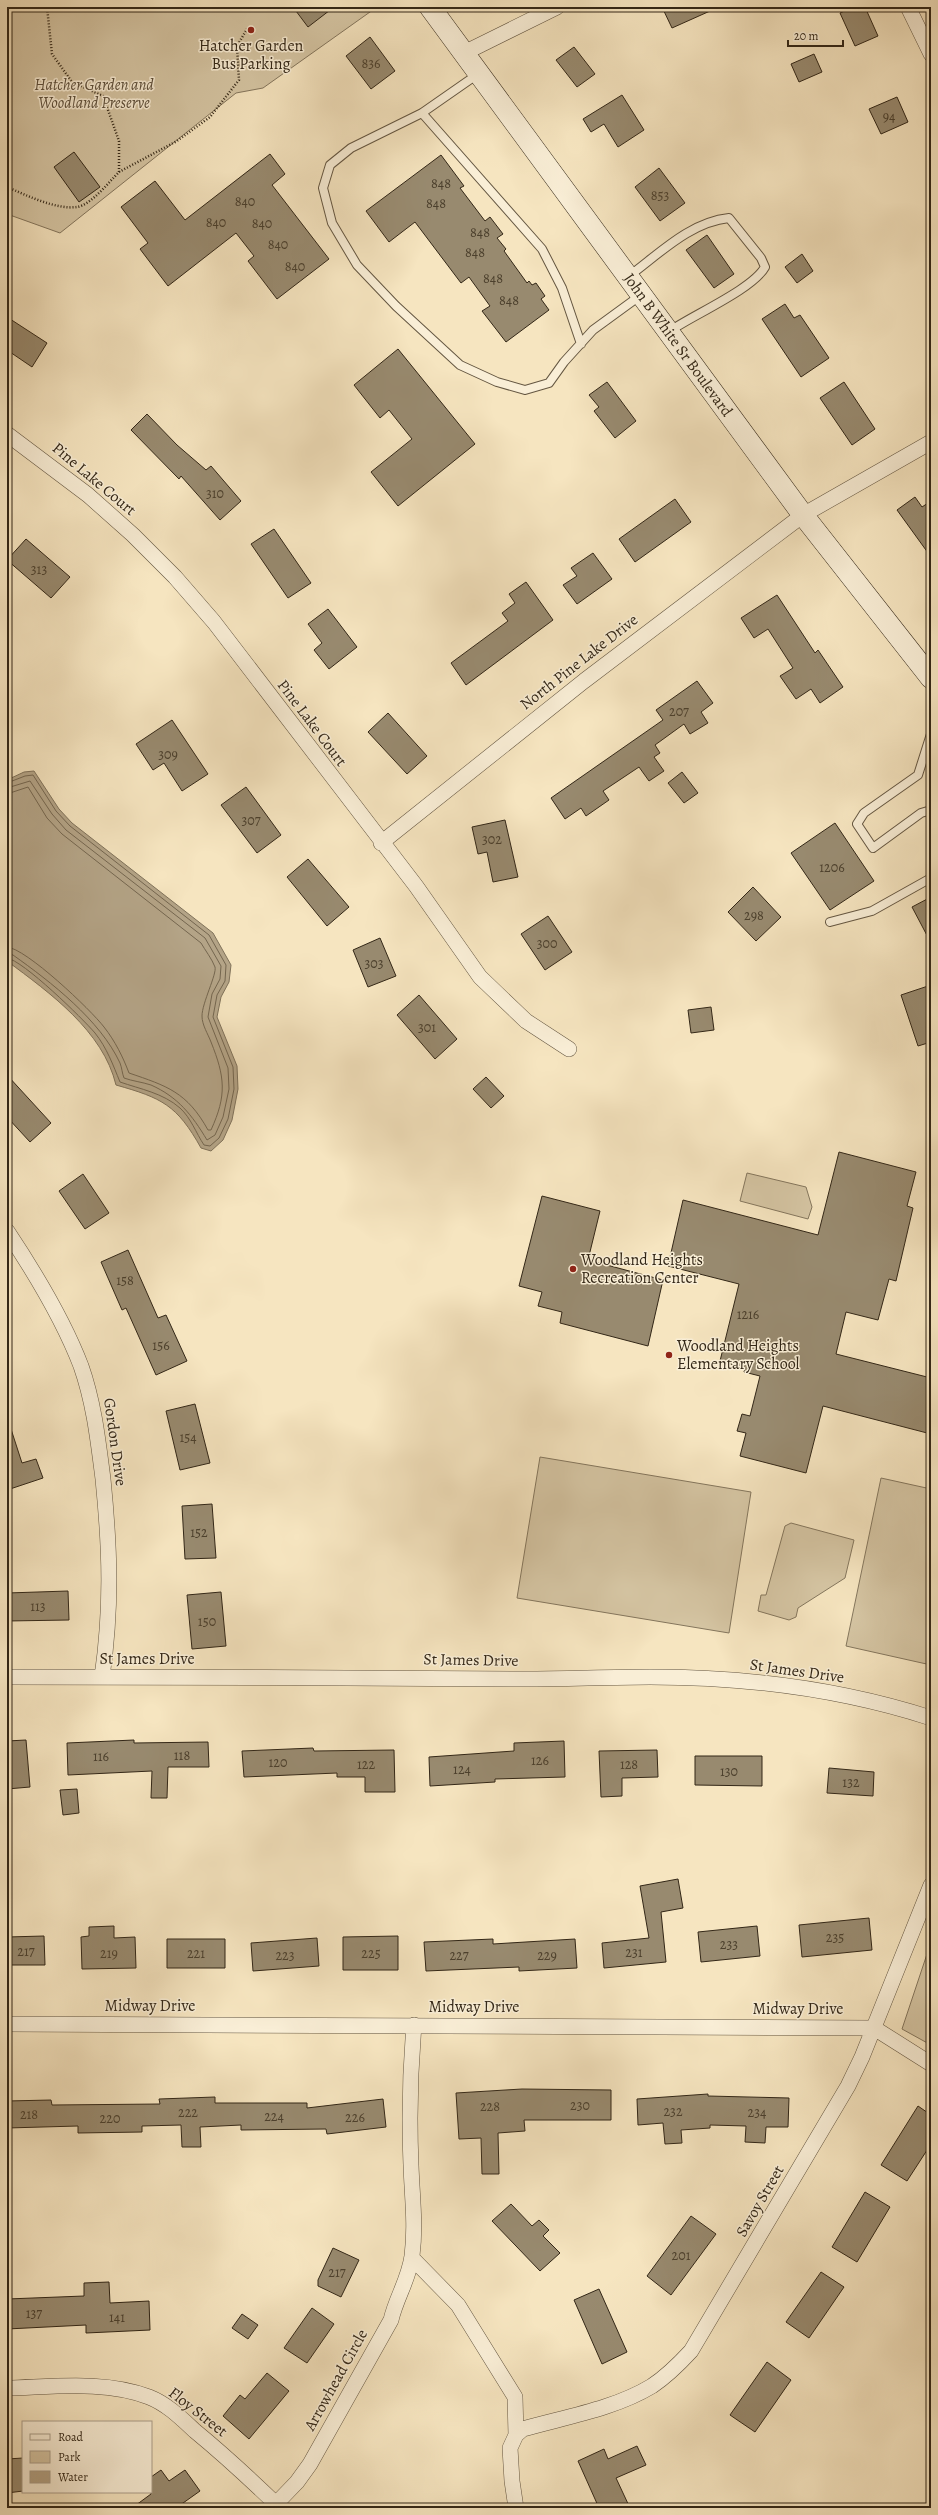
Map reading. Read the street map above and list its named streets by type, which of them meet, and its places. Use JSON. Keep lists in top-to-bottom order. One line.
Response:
{"streets":{"main road":["John B White Sr Boulevard"],"street":["Pine Lake Court","North Pine Lake Drive","Gordon Drive","St James Drive","Midway Drive","Savoy Street","Arrowhead Circle","Floy Street"]},"crossings":[["John B White Sr Boulevard","North Pine Lake Drive"],["Pine Lake Court","North Pine Lake Drive"],["Gordon Drive","St James Drive"],["Midway Drive","Savoy Street"],["Midway Drive","Arrowhead Circle"],["Arrowhead Circle","Floy Street"]],"parks":["Hatcher Garden and Woodland Preserve"],"places":["Hatcher Garden Bus Parking","Woodland Heights Recreation Center","Woodland Heights Elementary School"],"house_numbers":["836","94","848","853","840","848","840","840","848","840","848","840","848","848","310","313","207","309","307","302","1206","298","300","303","301","158","1216","156","154","152","113","150","118","116","126","120","122","128","124","130","132","235","233","217","231","219","221","225","223","227","229","230","228","232","222","234","218","224","226","220","201","217","137","141"],"legend":["Road","Park","Water"],"scale_bar":"20 m"}
